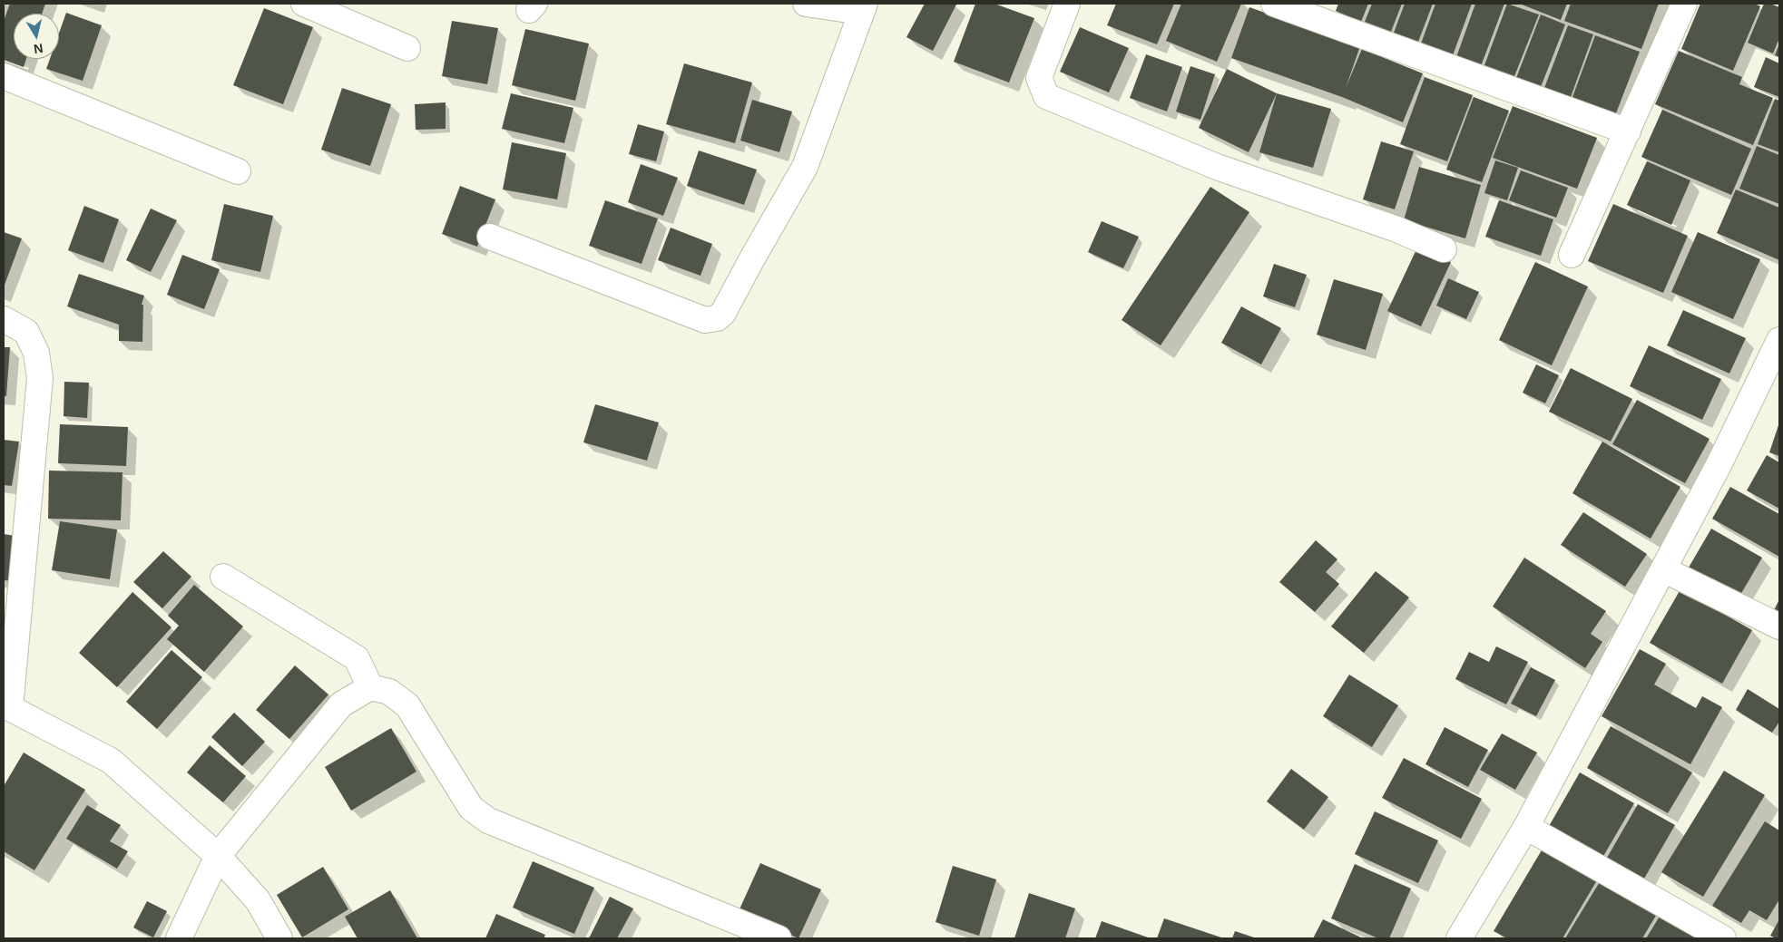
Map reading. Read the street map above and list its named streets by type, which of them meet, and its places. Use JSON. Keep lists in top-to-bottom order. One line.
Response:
{"north":"bottom"}
